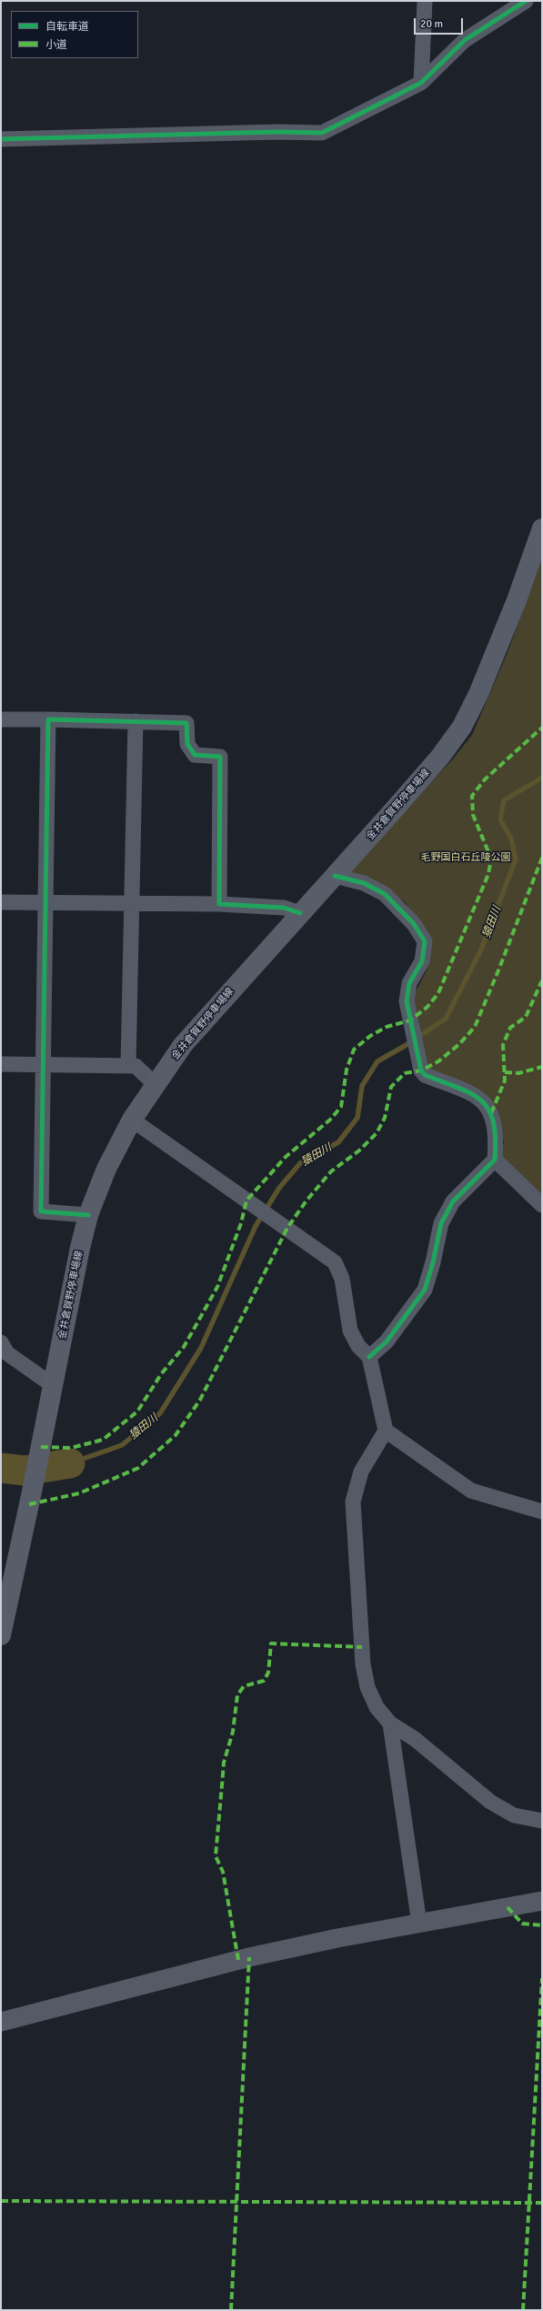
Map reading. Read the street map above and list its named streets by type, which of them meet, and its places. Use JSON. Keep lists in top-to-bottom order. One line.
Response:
{"streets":{"main road":["金井倉賀野停車場線"]},"water":["猿田川"],"parks":["毛野国白石丘陵公園"],"legend":["自転車道","小道"],"scale_bar":"20 m"}
